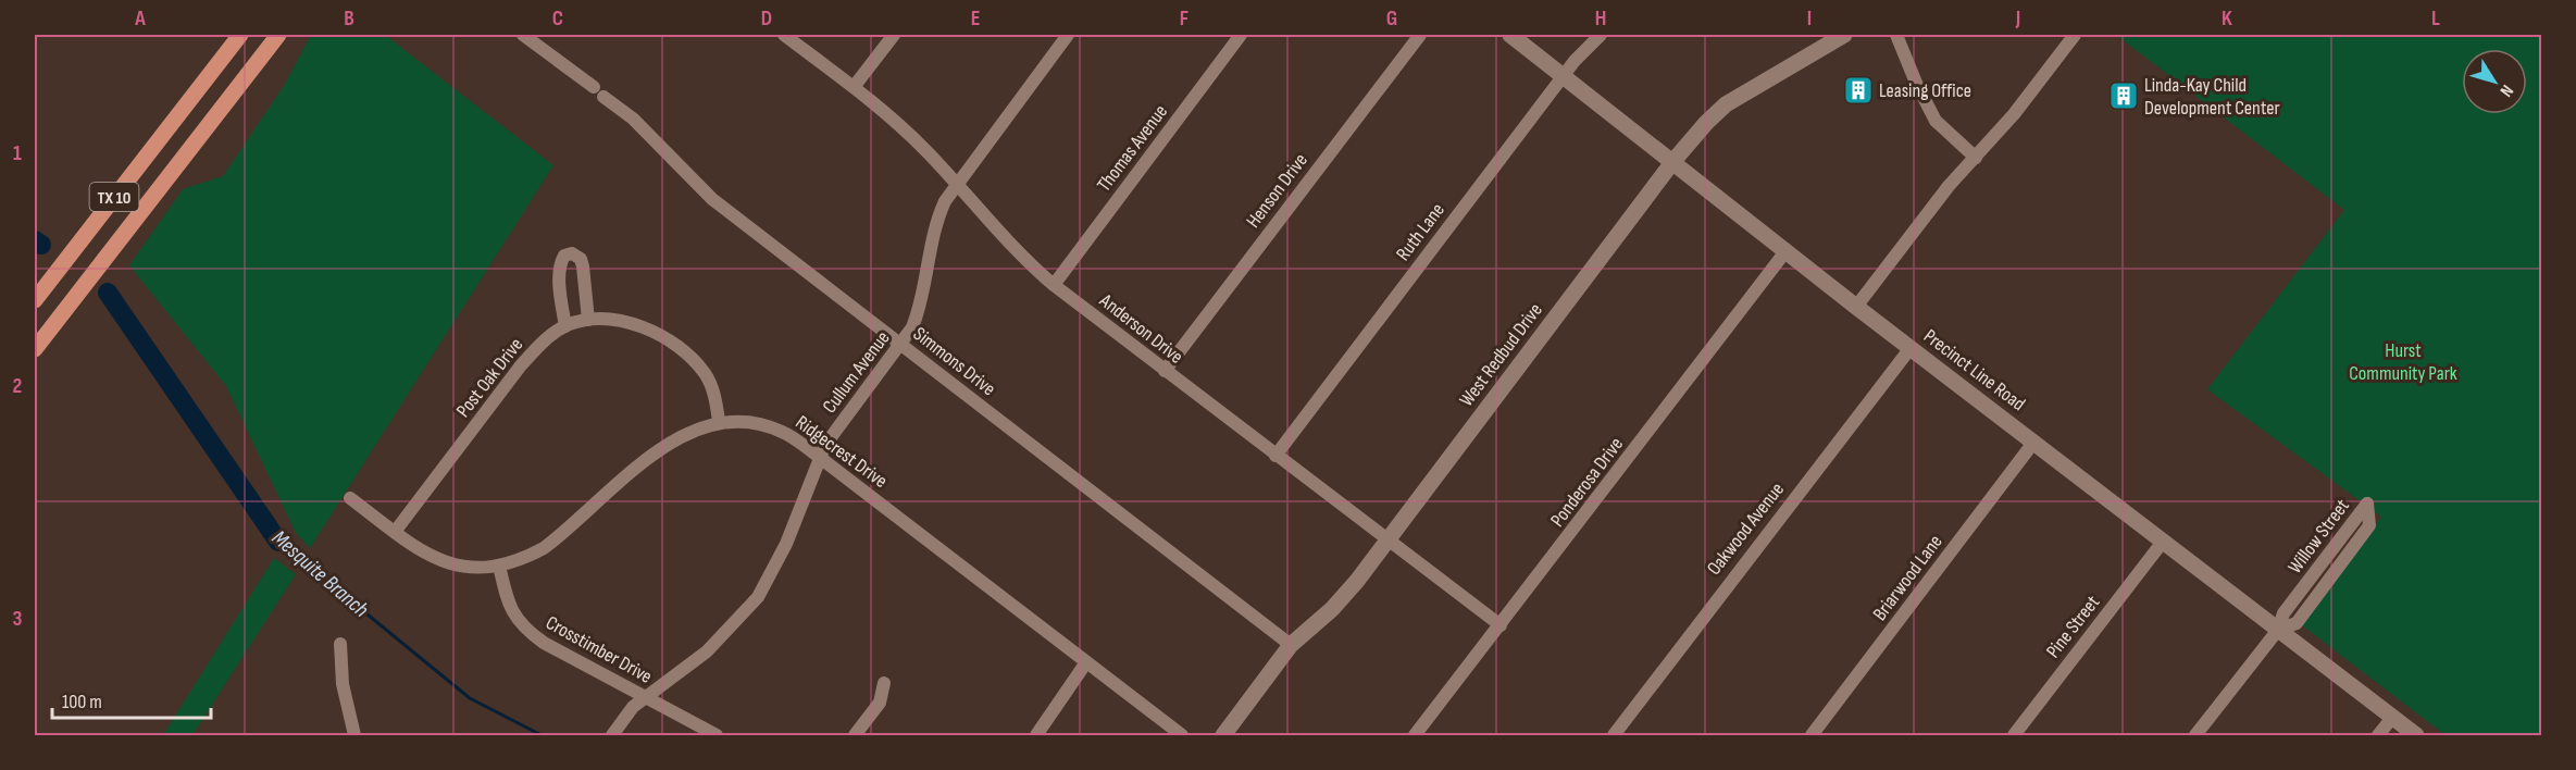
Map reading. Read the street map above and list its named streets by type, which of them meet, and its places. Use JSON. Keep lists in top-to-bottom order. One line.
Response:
{"streets":{"main road":["TX 10","West Redbud Drive","Precinct Line Road"],"street":["Thomas Avenue","Henson Drive","Ruth Lane","Anderson Drive","Simmons Drive","Cullum Avenue","Post Oak Drive","Ridgecrest Drive","Ponderosa Drive","Oakwood Avenue","Willow Street","Briarwood Lane","Pine Street","Crosstimber Drive"]},"crossings":[["Thomas Avenue","Anderson Drive"],["Henson Drive","Anderson Drive"],["Ruth Lane","Anderson Drive"],["Ruth Lane","Precinct Line Road"],["Anderson Drive","West Redbud Drive"],["Anderson Drive","Cullum Avenue"],["Anderson Drive","Ponderosa Drive"],["West Redbud Drive","Simmons Drive"],["West Redbud Drive","Precinct Line Road"],["Simmons Drive","Cullum Avenue"],["Precinct Line Road","Ponderosa Drive"],["Precinct Line Road","Oakwood Avenue"],["Precinct Line Road","Willow Street"],["Precinct Line Road","Briarwood Lane"],["Precinct Line Road","Pine Street"],["Cullum Avenue","Ridgecrest Drive"],["Cullum Avenue","Crosstimber Drive"],["Post Oak Drive","Ridgecrest Drive"],["Ridgecrest Drive","Crosstimber Drive"]],"water":["Mesquite Branch"],"parks":["Hurst Community Park"],"places":{"building":["Leasing Office","Linda-Kay Child Development Center"]},"scale_bar":"100 m","north":"bottom right","grid":{"columns":["A","B","C","D","E","F","G","H","I","J","K","L"],"rows":["1","2","3"]}}
